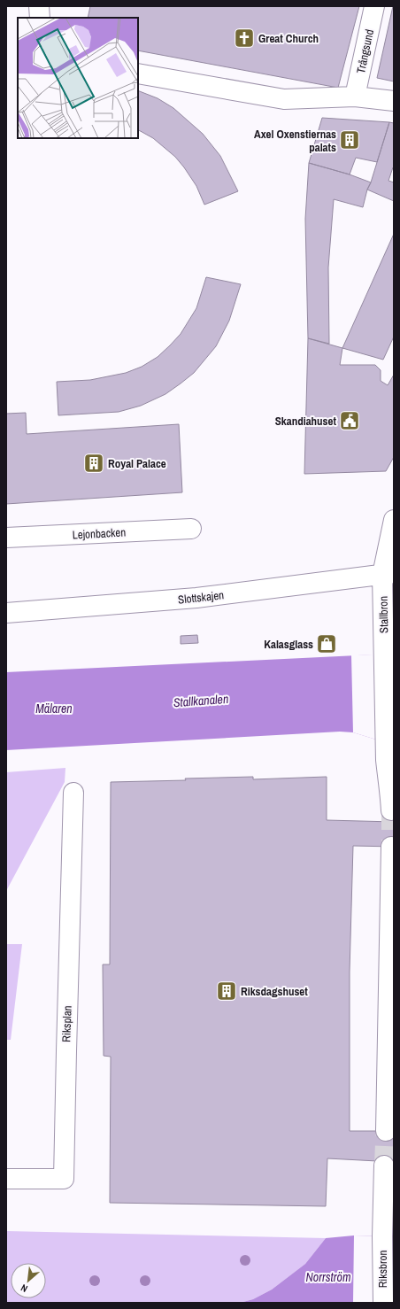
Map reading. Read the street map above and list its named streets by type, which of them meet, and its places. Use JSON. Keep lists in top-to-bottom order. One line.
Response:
{"streets":{"street":["Trångsund","Lejonbacken","Slottskajen","Stallbron","Riksplan","Riksbron"]},"crossings":[["Slottskajen","Stallbron"]],"water":["Stallkanalen","Mälaren","Norrström"],"places":{"church":["Great Church"],"building":["Axel Oxenstiernas palats","Royal Palace","Riksdagshuset"],"public building":["Skandiahuset"],"shop":["Kalasglass"]},"north":"bottom left"}
